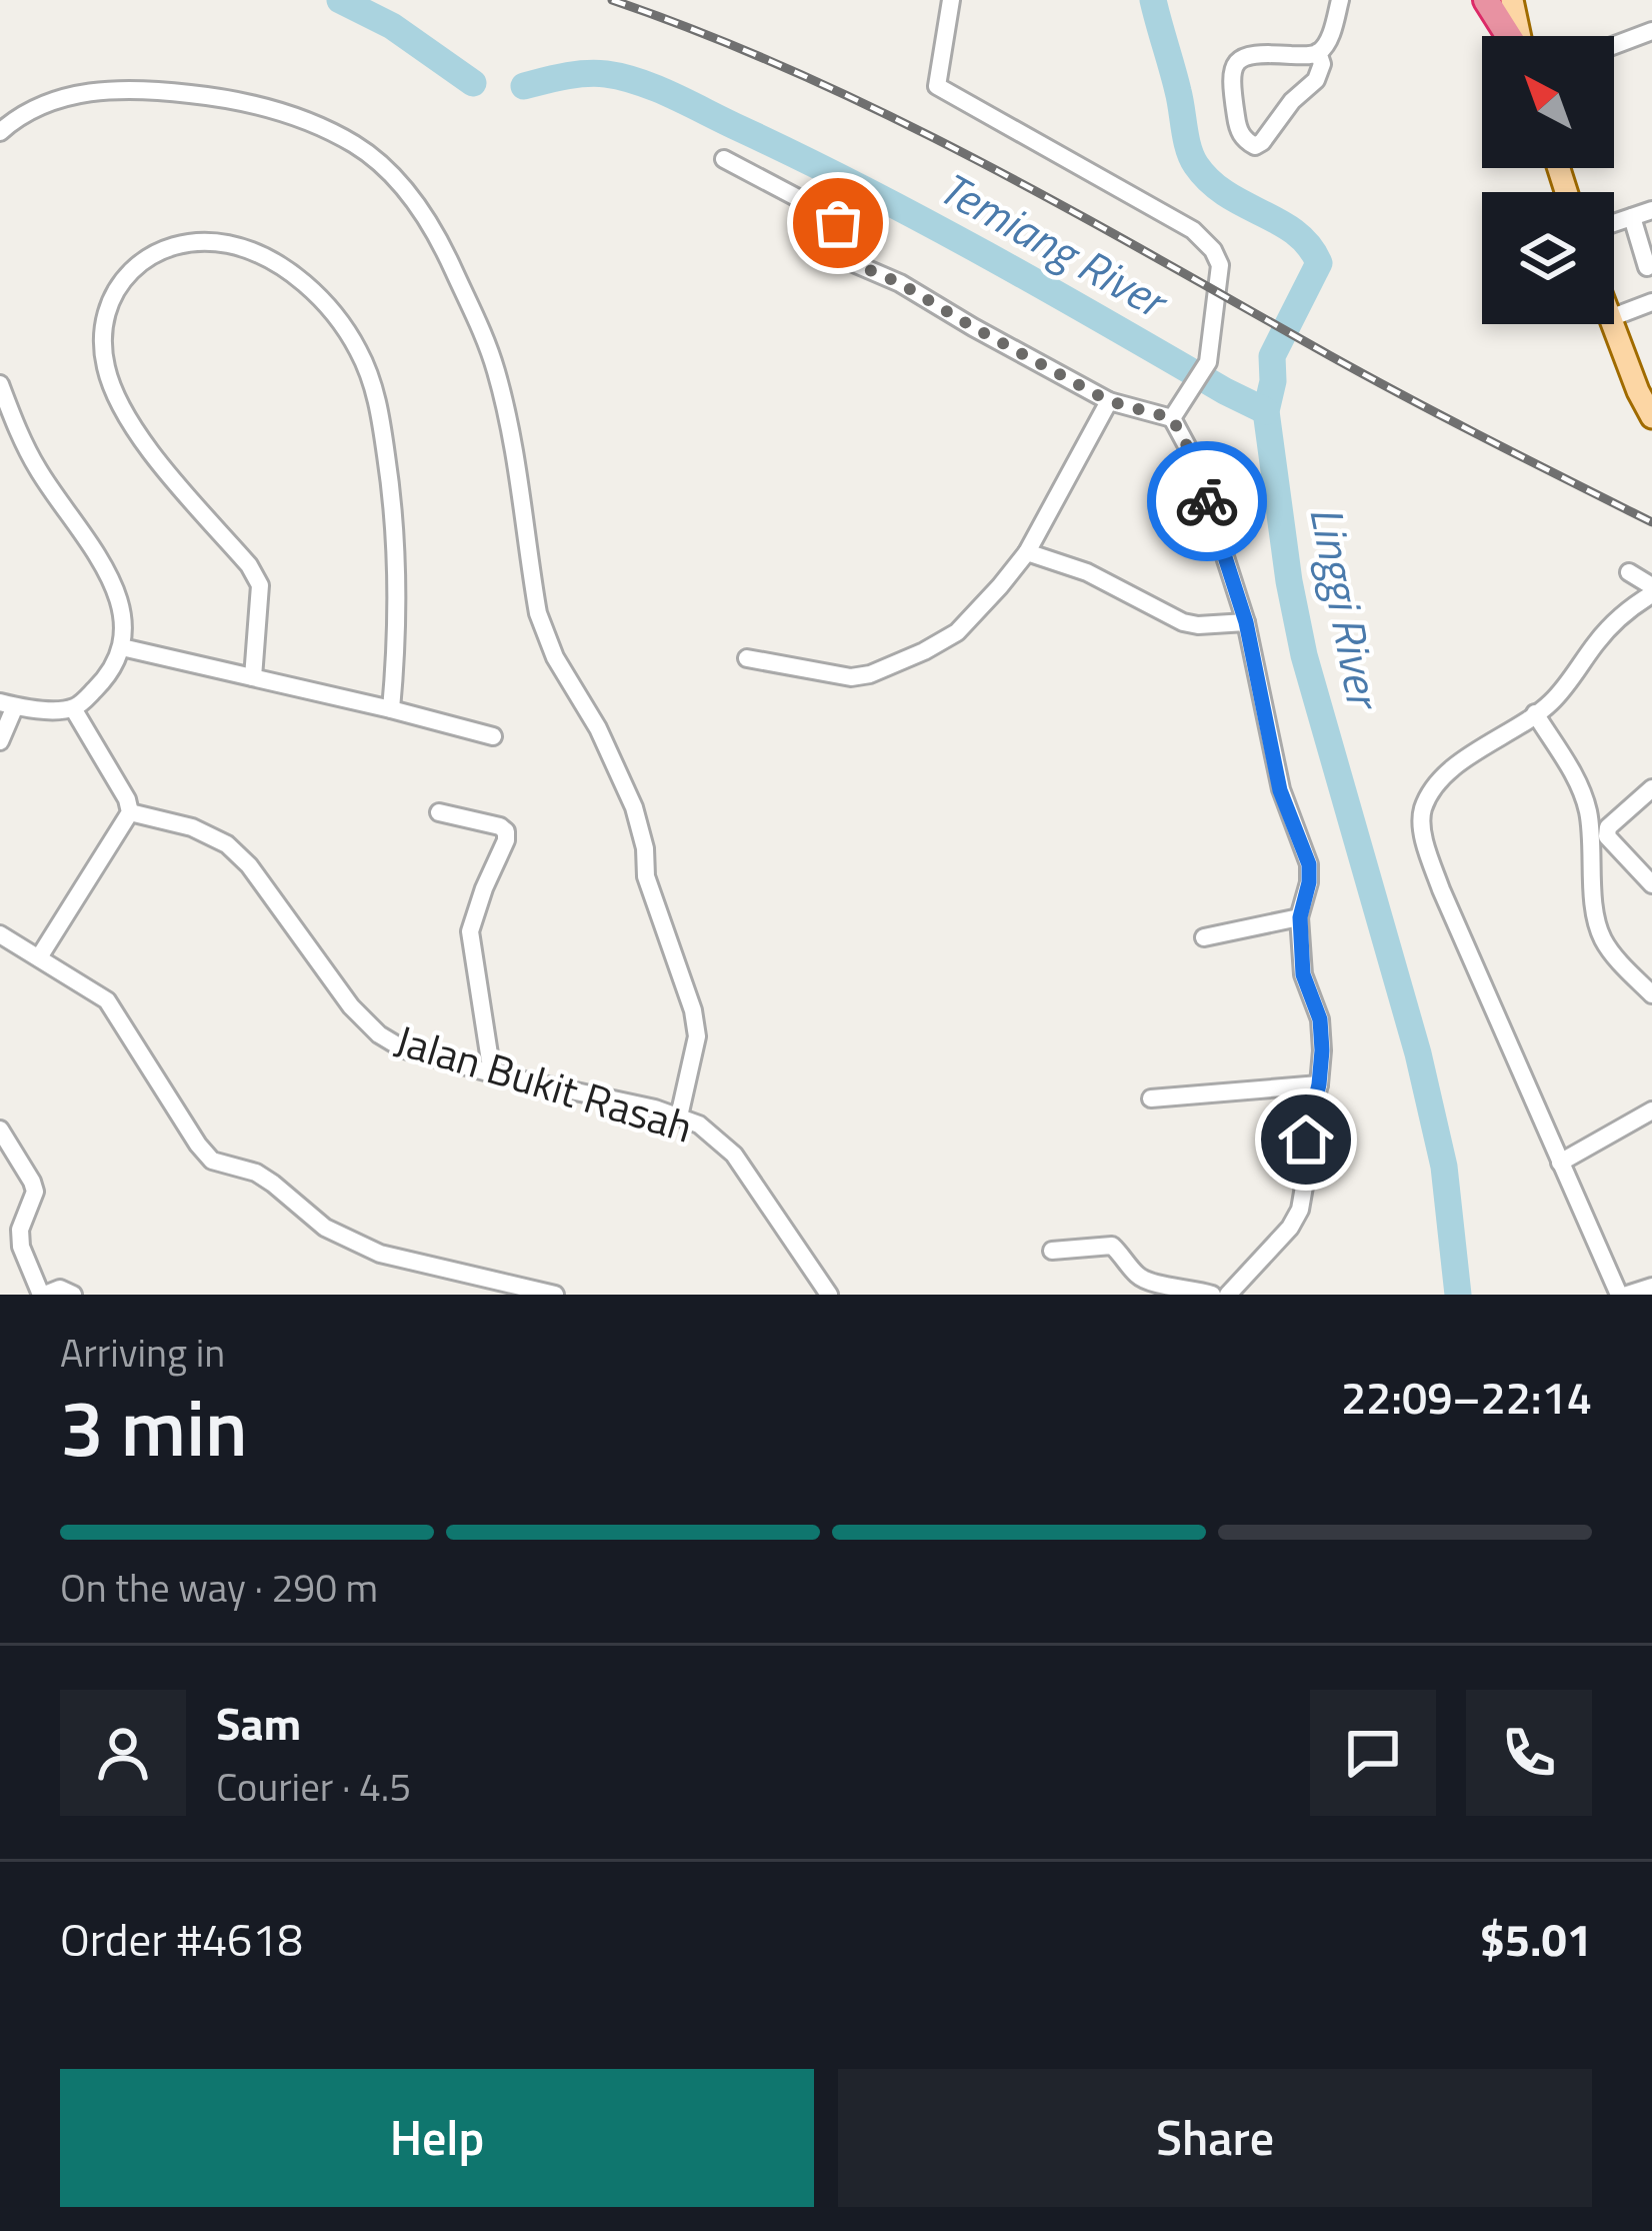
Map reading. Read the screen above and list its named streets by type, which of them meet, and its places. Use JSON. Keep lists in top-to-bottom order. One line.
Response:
{"streets":{"street":["Jalan Bukit Rasah"]},"water":["Temiang River","Linggi River"],"north":"top left","page":{"heading":["3 min","Arriving in","22:09–22:14"],"panel":["Sam","Courier · 4.5","Order #4618","$5.01"],"bar":"On the way · 290 m","buttons":["Help","Share"]}}
